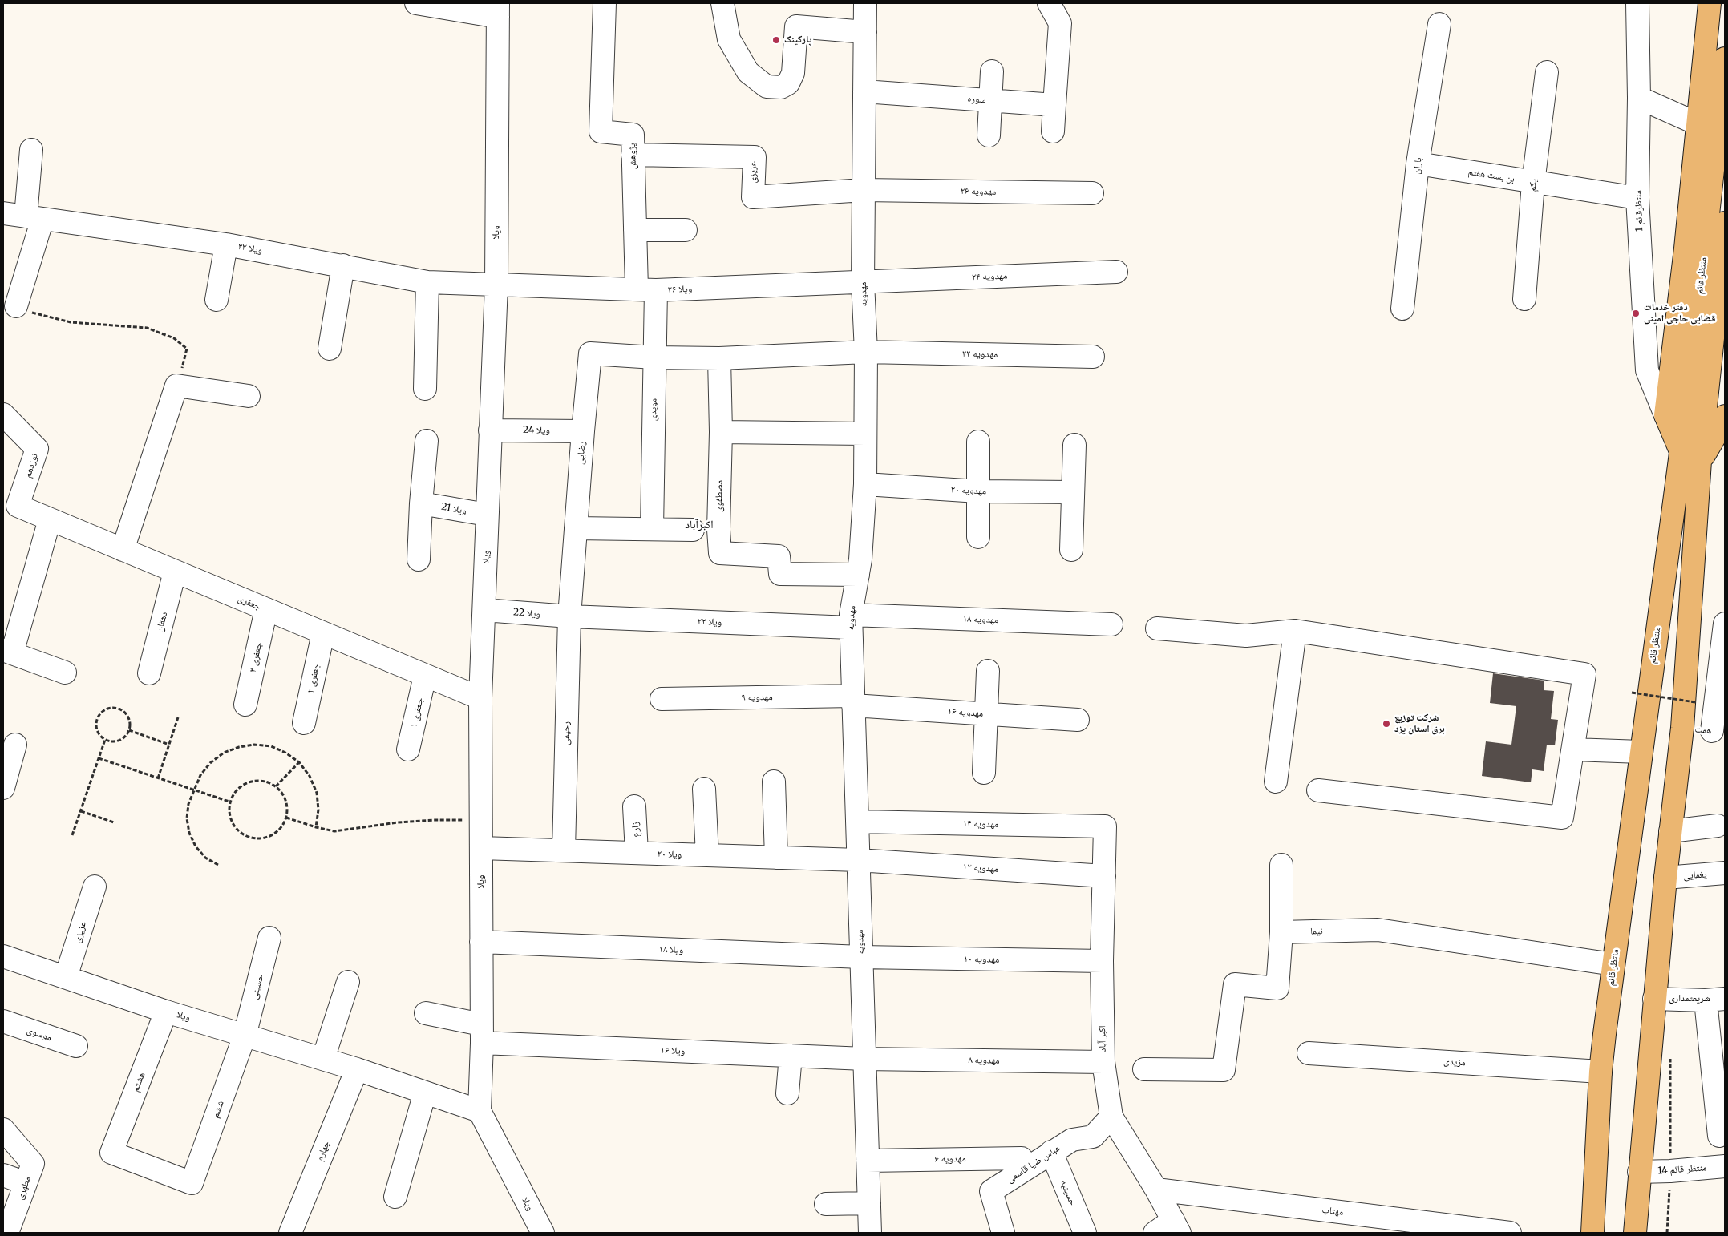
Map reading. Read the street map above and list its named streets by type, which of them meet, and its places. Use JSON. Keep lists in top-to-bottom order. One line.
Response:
{"streets":{"main road":["منتظر قائم"],"street":["سوره","پژوهش","باران","عزیزی","بن بست هفتم","یکم","مهدویه ۲۶","منتظرقائم 1","ویلا","ویلا ۲۳","مهدویه ۲۴","ویلا ۲۶","مهدویه","مهدویه ۲۲","مویدی","ویلا 24","رضایی","نوزدهم","مهدویه ۲۰","مصطفوی","ویلا 21","جعفری","ویلا 22","مهدویه ۱۸","دهقان","ویلا ۲۲","جعفری ۳","جعفری ۲","مهدویه ۹","جعفری ۱","مهدویه ۱۶","همت","رحیمی","مهدویه ۱۴","زارع","ویلا ۲۰","مهدویه ۱۲","یغمایی","نیما","ویلا ۱۸","مهدویه ۱۰","حسینی","شریعتمداری","موسوی","اکبر آباد","ویلا ۱۶","مهدویه ۸","مزیدی","هشتم","ششم","چهارم","مهدویه ۶","عباس ضیا قاسمی","منتظر قائم 14","مطهری","حسینیه","مهتاب"]},"crossings":[["سوره","مهدویه"],["پژوهش","عزیزی"],["پژوهش","ویلا ۲۶"],["پژوهش","مویدی"],["باران","بن بست هفتم"],["عزیزی","مهدویه ۲۶"],["عزیزی","ویلا"],["عزیزی","مهدویه"],["بن بست هفتم","یکم"],["بن بست هفتم","منتظرقائم 1"],["مهدویه ۲۶","مهدویه"],["ویلا","ویلا ۲۳"],["ویلا","ویلا ۲۶"],["ویلا","ویلا 24"],["ویلا","ویلا 21"],["ویلا","جعفری"],["ویلا","ویلا 22"],["ویلا","ویلا ۲۰"],["ویلا","ویلا ۱۸"],["ویلا","حسینی"],["ویلا","ویلا ۱۶"],["ویلا","هشتم"],["ویلا","ششم"],["ویلا","چهارم"],["ویلا ۲۳","ویلا ۲۶"],["منتظر قائم","همت"],["منتظر قائم","یغمایی"],["منتظر قائم","نیما"],["منتظر قائم","شریعتمداری"],["منتظر قائم","مزیدی"],["منتظر قائم","منتظر قائم 14"],["مهدویه ۲۴","ویلا ۲۶"],["مهدویه ۲۴","مهدویه"],["ویلا ۲۶","مهدویه"],["ویلا ۲۶","مویدی"],["مهدویه","مهدویه ۲۲"],["مهدویه","مهدویه ۲۰"],["مهدویه","مصطفوی"],["مهدویه","مهدویه ۱۸"],["مهدویه","ویلا ۲۲"],["مهدویه","مهدویه ۹"],["مهدویه","مهدویه ۱۶"],["مهدویه","مهدویه ۱۴"],["مهدویه","ویلا ۲۰"],["مهدویه","مهدویه ۱۲"],["مهدویه","ویلا ۱۸"],["مهدویه","مهدویه ۱۰"],["مهدویه","ویلا ۱۶"],["مهدویه","مهدویه ۸"],["مهدویه","مهدویه ۶"],["مویدی","رضایی"],["ویلا 24","رضایی"],["رضایی","ویلا 22"],["رضایی","ویلا ۲۲"],["رضایی","رحیمی"],["نوزدهم","جعفری"],["جعفری","دهقان"],["جعفری","جعفری ۳"],["جعفری","جعفری ۲"],["جعفری","جعفری ۱"],["ویلا 22","ویلا ۲۲"],["ویلا 22","رحیمی"],["مهدویه ۱۸","ویلا ۲۲"],["ویلا ۲۲","رحیمی"],["مهدویه ۹","مهدویه ۱۶"],["رحیمی","ویلا ۲۰"],["مهدویه ۱۴","اکبر آباد"],["زارع","ویلا ۲۰"],["ویلا ۲۰","مهدویه ۱۲"],["مهدویه ۱۲","اکبر آباد"],["ویلا ۱۸","مهدویه ۱۰"],["مهدویه ۱۰","اکبر آباد"],["حسینی","ششم"],["اکبر آباد","مهدویه ۸"],["اکبر آباد","عباس ضیا قاسمی"],["اکبر آباد","مهتاب"],["ویلا ۱۶","مهدویه ۸"],["هشتم","ششم"],["مهدویه ۶","عباس ضیا قاسمی"],["عباس ضیا قاسمی","حسینیه"]],"districts":["اکبرآباد"],"places":["پارکینگ","دفتر خدمات قضایی حاجی امینی","شرکت توزیع برق استان یزد"]}
